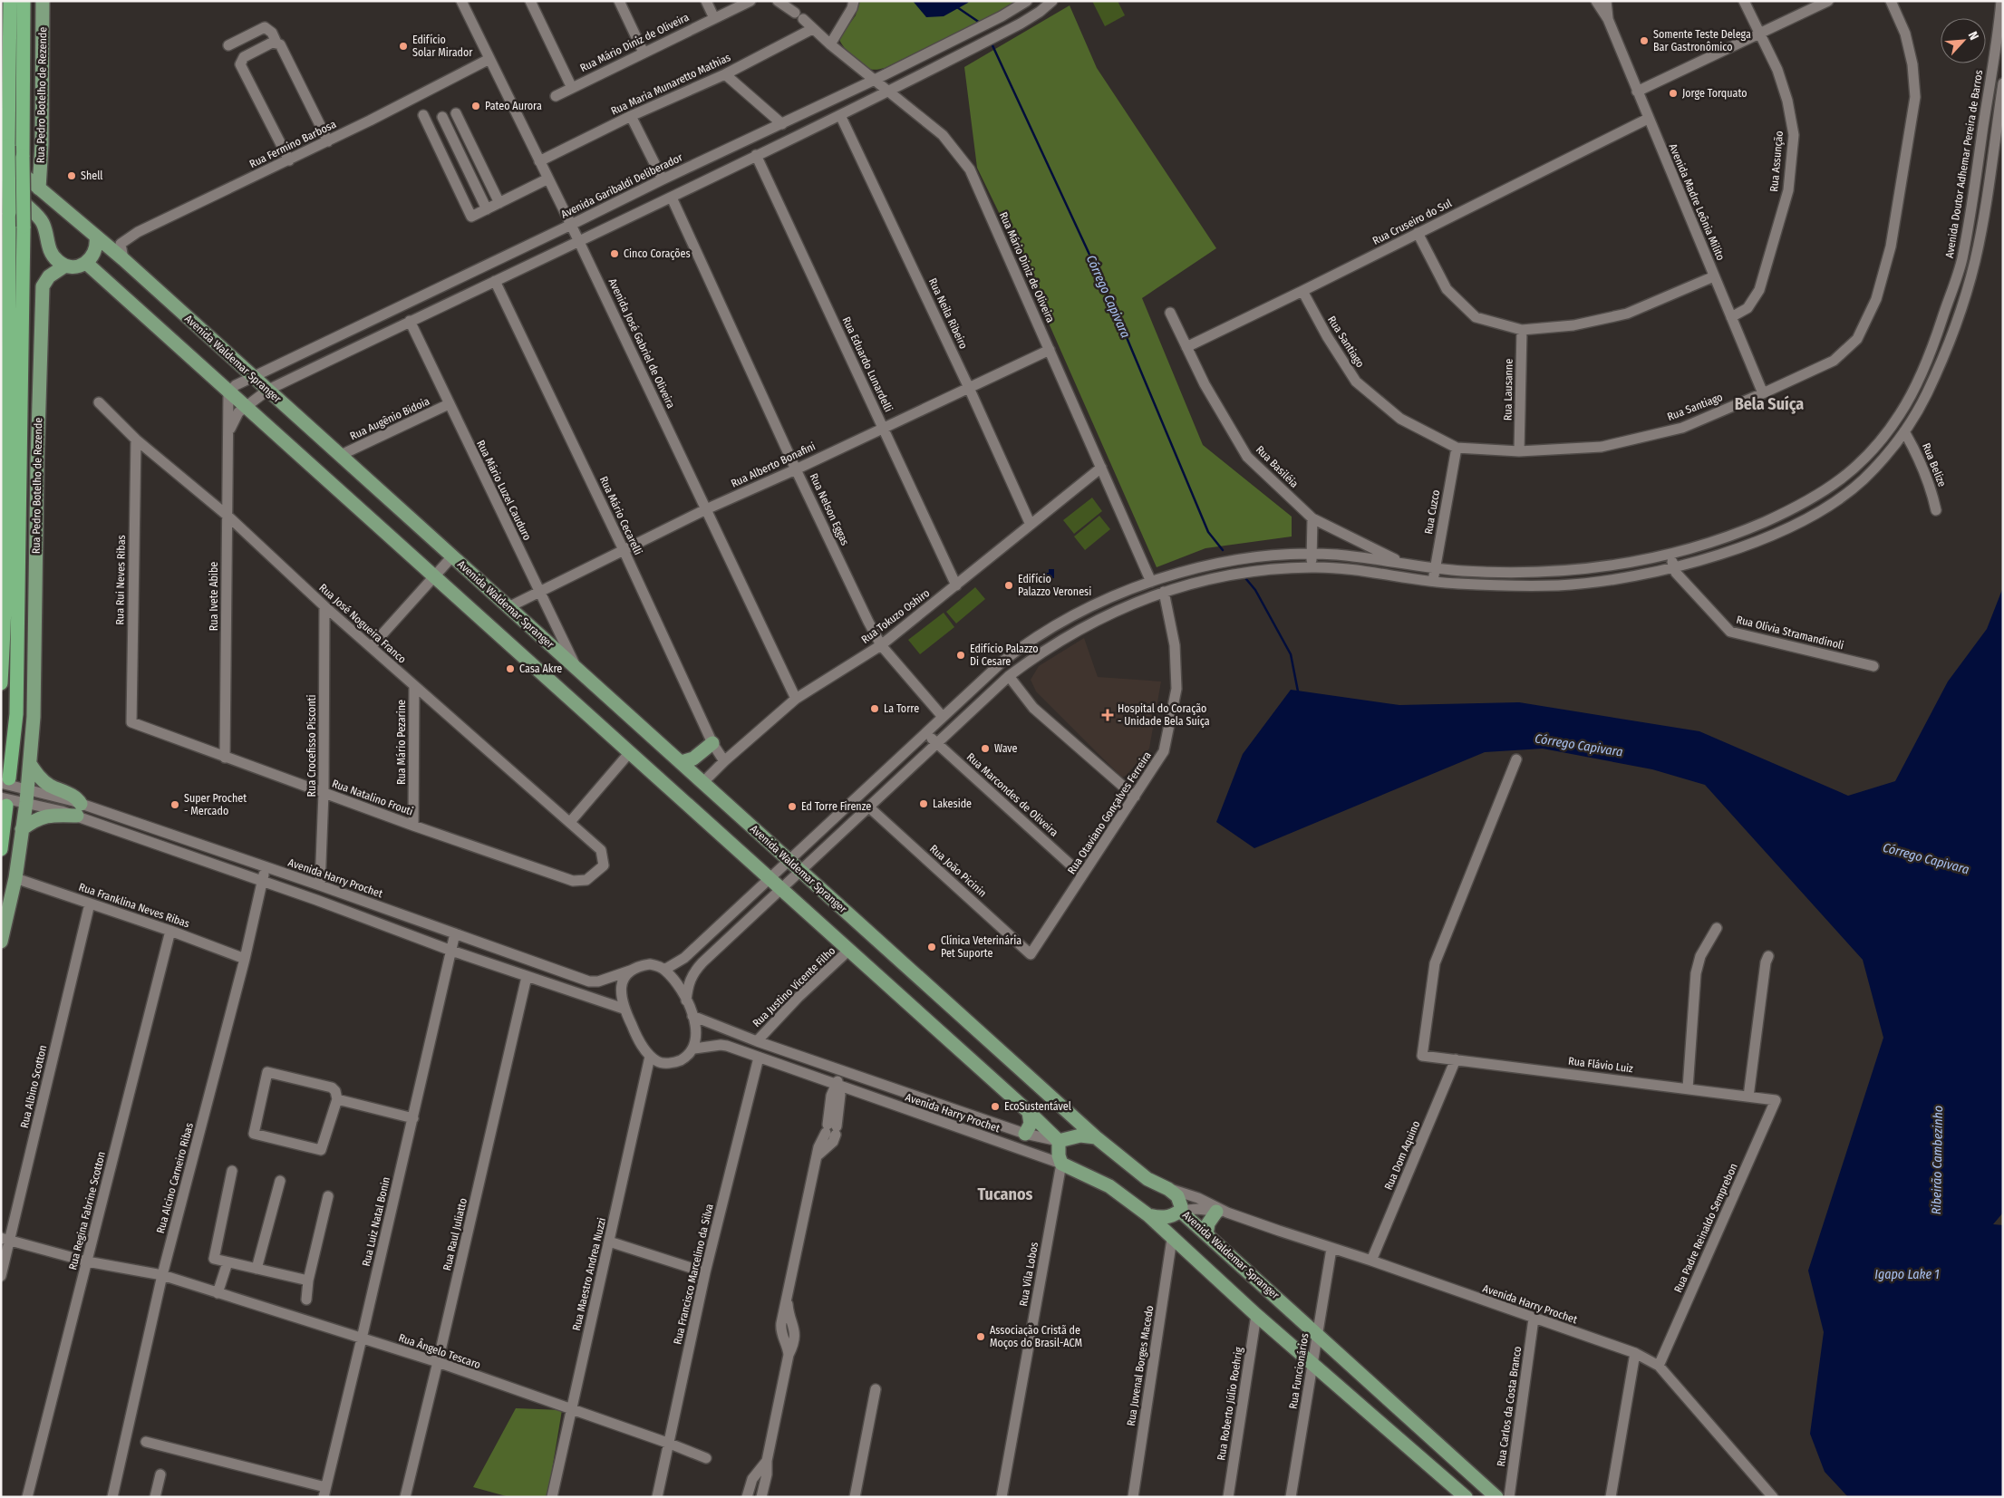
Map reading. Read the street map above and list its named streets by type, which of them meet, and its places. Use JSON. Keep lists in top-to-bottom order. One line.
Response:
{"streets":{"main road":["Rua Pedro Botelho de Rezende","Avenida Waldemar Spranger"],"street":["Rua Mário Diniz de Oliveira","Rua Maria Munaretto Mathias","Rua Fermino Barbosa","Rua Assunção","Avenida Doutor Adhemar Pereira de Barros","Avenida Garibaldi Deliberador","Avenida Madre Leônia Milito","Rua Cruseiro do Sul","Rua Neila Ribeiro","Rua Santiago","Avenida José Gabriel de Oliveira","Rua Eduardo Lunardelli","Rua Lausanne","Rua Augênio Bidoia","Rua Alberto Bonafini","Rua Belize","Rua Basiléia","Rua Mário Luzel Cauduro","Rua Nelson Eggas","Rua Cuzco","Rua Mário Cecarelli","Rua Rui Neves Ribas","Rua Ivete Abibe","Rua Tokuzo Oshiro","Rua José Nogueira Franco","Rua Olívia Stramandinoli","Rua Mário Pezarine","Rua Crocefisso Pisconti","Rua Marcondes de Oliveira","Rua Natalino Frouti","Rua Otaviano Gonçalves Ferreira","Rua João Picinin","Avenida Harry Prochet","Rua Franklina Neves Ribas","Rua Justino Vicente Filho","Rua Flávio Luiz","Rua Albino Scotton","Rua Dom Aquino","Rua Alcino Carneiro Ribas","Rua Regina Fabrine Scotton","Rua Luiz Natal Bonin","Rua Padre Reinaldo Semprebon","Rua Raul Juliatto","Rua Maestro Andrea Nuzzi","Rua Francisco Marcelino da Silva","Rua Vila Lobos","Rua Ângelo Tescaro","Rua Juvenal Borges Macedo","Rua Funcionários","Rua Roberto Júlio Roehrig","Rua Carlos da Costa Branco"]},"crossings":[["Rua Mário Diniz de Oliveira","Rua Maria Munaretto Mathias"],["Rua Mário Diniz de Oliveira","Avenida Doutor Adhemar Pereira de Barros"],["Rua Mário Diniz de Oliveira","Avenida Garibaldi Deliberador"],["Rua Mário Diniz de Oliveira","Rua Alberto Bonafini"],["Rua Mário Diniz de Oliveira","Rua Tokuzo Oshiro"],["Rua Maria Munaretto Mathias","Avenida José Gabriel de Oliveira"],["Rua Pedro Botelho de Rezende","Avenida Waldemar Spranger"],["Rua Pedro Botelho de Rezende","Avenida Harry Prochet"],["Rua Pedro Botelho de Rezende","Rua Franklina Neves Ribas"],["Rua Fermino Barbosa","Avenida José Gabriel de Oliveira"],["Rua Fermino Barbosa","Avenida Waldemar Spranger"],["Rua Assunção","Avenida Madre Leônia Milito"],["Avenida Doutor Adhemar Pereira de Barros","Avenida Waldemar Spranger"],["Avenida Doutor Adhemar Pereira de Barros","Rua Basiléia"],["Avenida Doutor Adhemar Pereira de Barros","Rua Nelson Eggas"],["Avenida Doutor Adhemar Pereira de Barros","Rua Cuzco"],["Avenida Doutor Adhemar Pereira de Barros","Rua Marcondes de Oliveira"],["Avenida Doutor Adhemar Pereira de Barros","Avenida Harry Prochet"],["Avenida Doutor Adhemar Pereira de Barros","Rua Maestro Andrea Nuzzi"],["Avenida Garibaldi Deliberador","Avenida José Gabriel de Oliveira"],["Avenida Garibaldi Deliberador","Avenida Waldemar Spranger"],["Avenida Garibaldi Deliberador","Rua Ivete Abibe"],["Avenida Madre Leônia Milito","Rua Cruseiro do Sul"],["Avenida Madre Leônia Milito","Rua Santiago"],["Rua Cruseiro do Sul","Rua Santiago"],["Rua Cruseiro do Sul","Rua Basiléia"],["Rua Neila Ribeiro","Rua Alberto Bonafini"],["Rua Neila Ribeiro","Rua Tokuzo Oshiro"],["Rua Santiago","Rua Lausanne"],["Rua Santiago","Rua Cuzco"],["Avenida José Gabriel de Oliveira","Rua Alberto Bonafini"],["Avenida José Gabriel de Oliveira","Rua Tokuzo Oshiro"],["Avenida Waldemar Spranger","Rua Augênio Bidoia"],["Avenida Waldemar Spranger","Rua Alberto Bonafini"],["Avenida Waldemar Spranger","Rua Mário Luzel Cauduro"],["Avenida Waldemar Spranger","Rua Ivete Abibe"],["Avenida Waldemar Spranger","Rua Tokuzo Oshiro"],["Avenida Waldemar Spranger","Avenida Harry Prochet"],["Avenida Waldemar Spranger","Rua Funcionários"],["Rua Eduardo Lunardelli","Rua Alberto Bonafini"],["Rua Eduardo Lunardelli","Rua Tokuzo Oshiro"],["Rua Augênio Bidoia","Rua Mário Luzel Cauduro"],["Rua Alberto Bonafini","Rua Mário Luzel Cauduro"],["Rua Alberto Bonafini","Rua Nelson Eggas"],["Rua Alberto Bonafini","Rua Mário Cecarelli"],["Rua Nelson Eggas","Rua Tokuzo Oshiro"],["Rua Mário Cecarelli","Rua Tokuzo Oshiro"],["Rua Rui Neves Ribas","Rua José Nogueira Franco"],["Rua Rui Neves Ribas","Rua Natalino Frouti"],["Rua Ivete Abibe","Rua José Nogueira Franco"],["Rua Ivete Abibe","Rua Natalino Frouti"],["Rua José Nogueira Franco","Rua Mário Pezarine"],["Rua José Nogueira Franco","Rua Crocefisso Pisconti"],["Rua José Nogueira Franco","Rua Natalino Frouti"],["Rua Mário Pezarine","Rua Natalino Frouti"],["Rua Crocefisso Pisconti","Rua Natalino Frouti"],["Rua Crocefisso Pisconti","Avenida Harry Prochet"],["Rua Marcondes de Oliveira","Rua Otaviano Gonçalves Ferreira"],["Rua Otaviano Gonçalves Ferreira","Rua João Picinin"],["Avenida Harry Prochet","Rua Justino Vicente Filho"],["Avenida Harry Prochet","Rua Dom Aquino"],["Avenida Harry Prochet","Rua Alcino Carneiro Ribas"],["Avenida Harry Prochet","Rua Luiz Natal Bonin"],["Avenida Harry Prochet","Rua Padre Reinaldo Semprebon"],["Avenida Harry Prochet","Rua Raul Juliatto"],["Avenida Harry Prochet","Rua Maestro Andrea Nuzzi"],["Avenida Harry Prochet","Rua Francisco Marcelino da Silva"],["Avenida Harry Prochet","Rua Vila Lobos"],["Avenida Harry Prochet","Rua Funcionários"],["Avenida Harry Prochet","Rua Carlos da Costa Branco"],["Rua Franklina Neves Ribas","Rua Albino Scotton"],["Rua Franklina Neves Ribas","Rua Alcino Carneiro Ribas"],["Rua Franklina Neves Ribas","Rua Regina Fabrine Scotton"],["Rua Flávio Luiz","Rua Dom Aquino"],["Rua Flávio Luiz","Rua Padre Reinaldo Semprebon"],["Rua Albino Scotton","Rua Ângelo Tescaro"],["Rua Alcino Carneiro Ribas","Rua Ângelo Tescaro"],["Rua Regina Fabrine Scotton","Rua Ângelo Tescaro"],["Rua Luiz Natal Bonin","Rua Ângelo Tescaro"],["Rua Raul Juliatto","Rua Ângelo Tescaro"],["Rua Maestro Andrea Nuzzi","Rua Ângelo Tescaro"],["Rua Francisco Marcelino da Silva","Rua Ângelo Tescaro"]],"districts":["Bela Suíça","Tucanos"],"water":["Córrego Capivara","Ribeirão Cambezinho","Igapo Lake 1"],"places":{"other":["Somente Teste Delega Bar Gastronômico","Edifício Solar Mirador","Jorge Torquato","Pateo Aurora","Shell","Cinco Corações","Edifício Palazzo Veronesi","Edifício Palazzo Di Cesare","Casa Akre","La Torre","Wave","Lakeside","Super Prochet - Mercado","Ed Torre Firenze","Clínica Veterinária Pet Suporte","EcoSustentável","Associação Cristã de Moços do Brasil-ACM"],"health":["Hospital do Coração - Unidade Bela Suíça"]},"north":"top right"}
